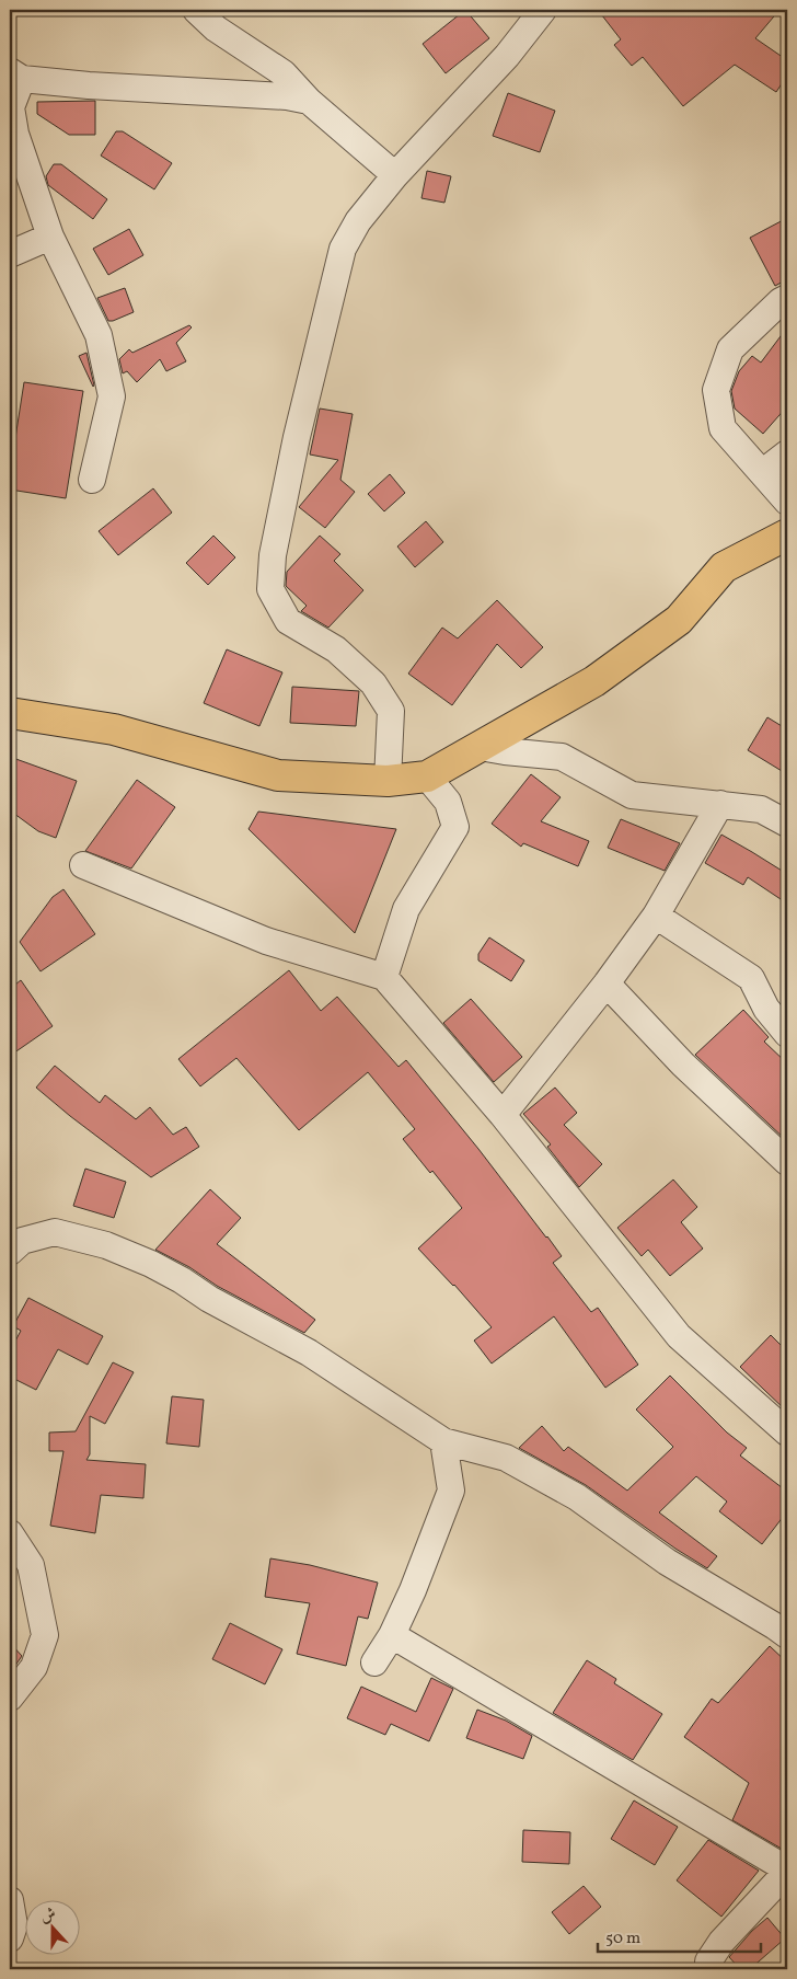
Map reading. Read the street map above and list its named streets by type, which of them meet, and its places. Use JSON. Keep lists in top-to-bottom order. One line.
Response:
{"scale_bar":"50 m","north":"top"}
